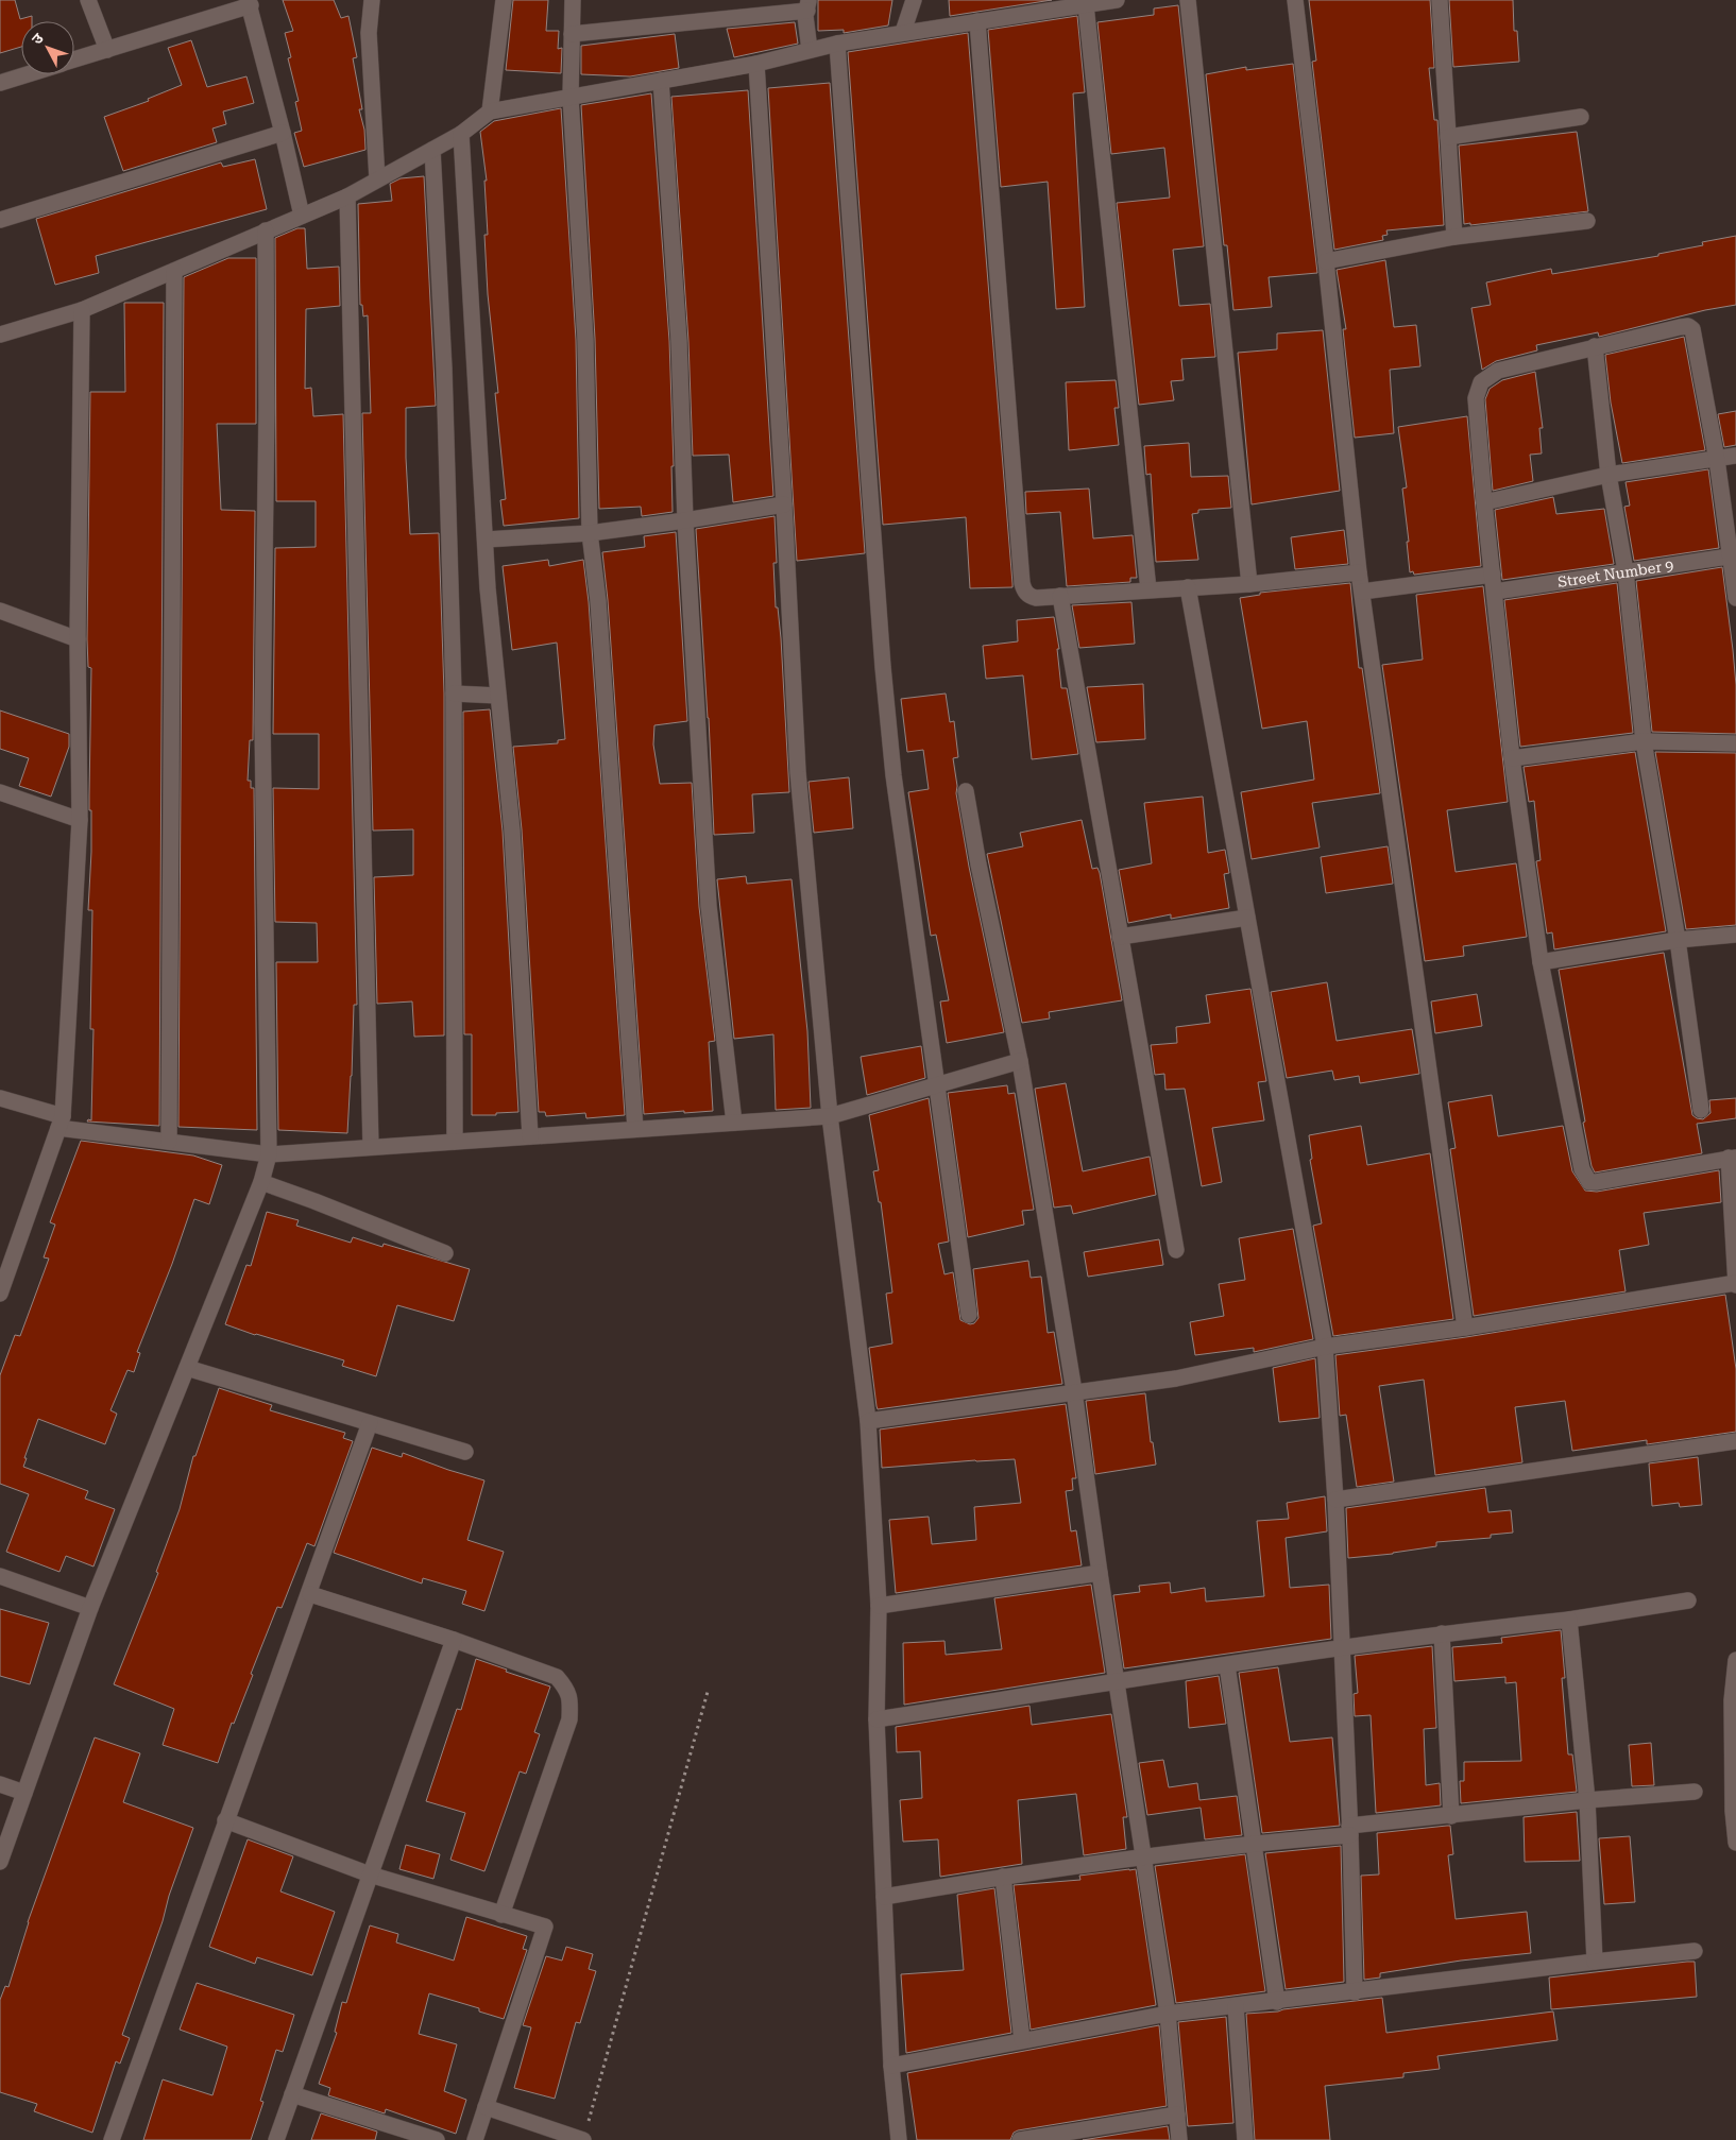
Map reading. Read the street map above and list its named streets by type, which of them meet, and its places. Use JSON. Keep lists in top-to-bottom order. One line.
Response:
{"streets":{"street":["Street Number 9"]},"north":"top left"}
